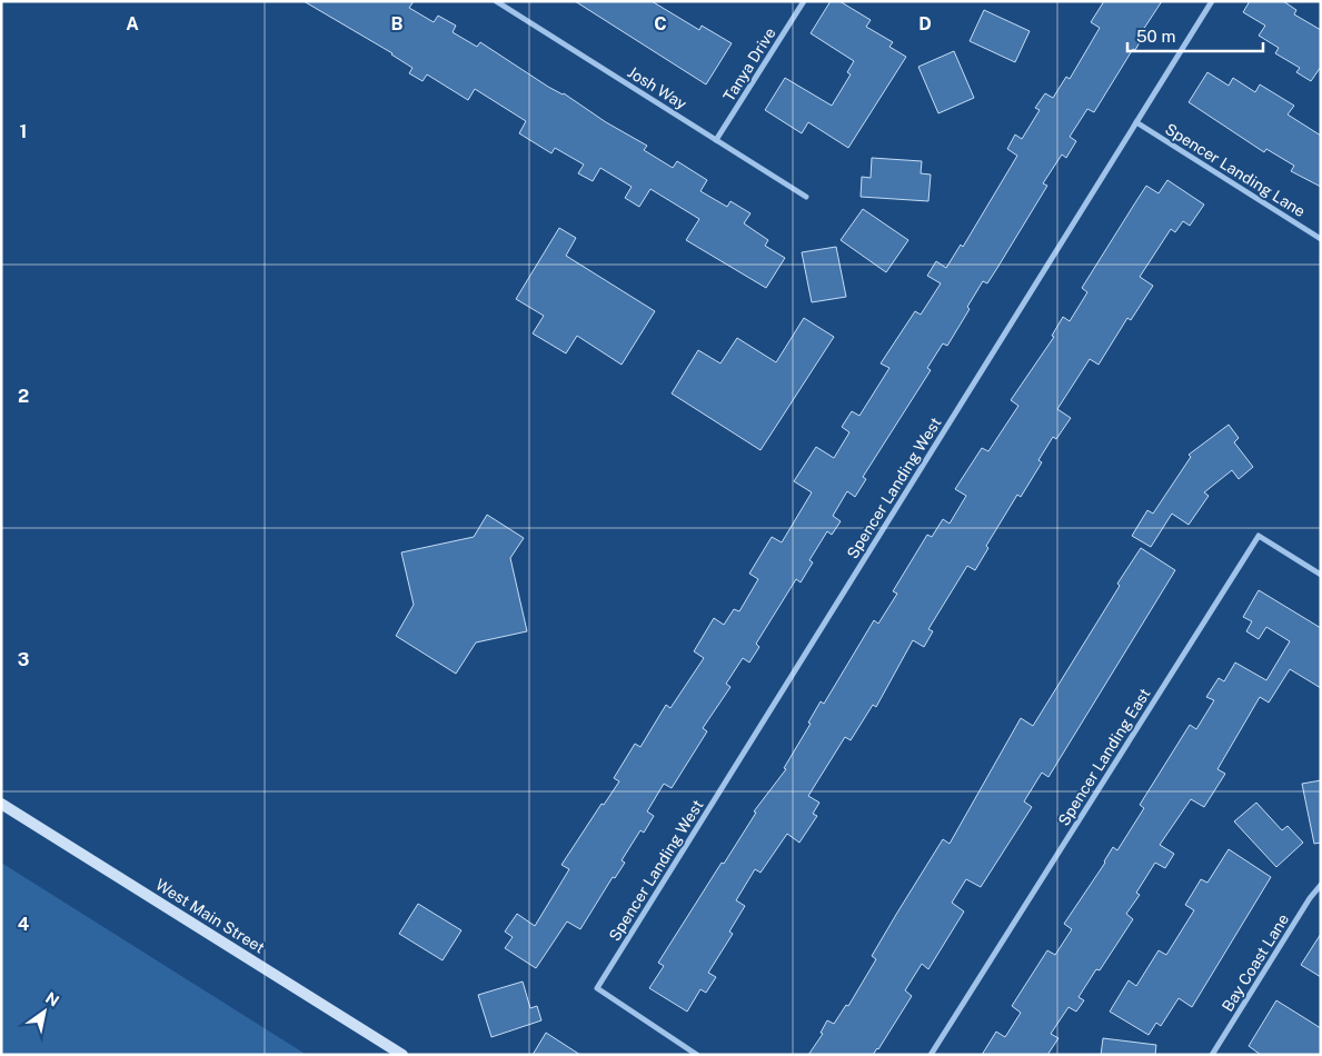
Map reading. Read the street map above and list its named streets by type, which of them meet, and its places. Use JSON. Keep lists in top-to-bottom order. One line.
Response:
{"streets":{"main road":["West Main Street"],"street":["Tanya Drive","Josh Way","Spencer Landing Lane","Spencer Landing West","Spencer Landing East","Bay Coast Lane"]},"crossings":[["Tanya Drive","Josh Way"],["Spencer Landing Lane","Spencer Landing West"]],"scale_bar":"50 m","north":"top right","grid":{"columns":["A","B","C","D"],"rows":["1","2","3","4"]}}
